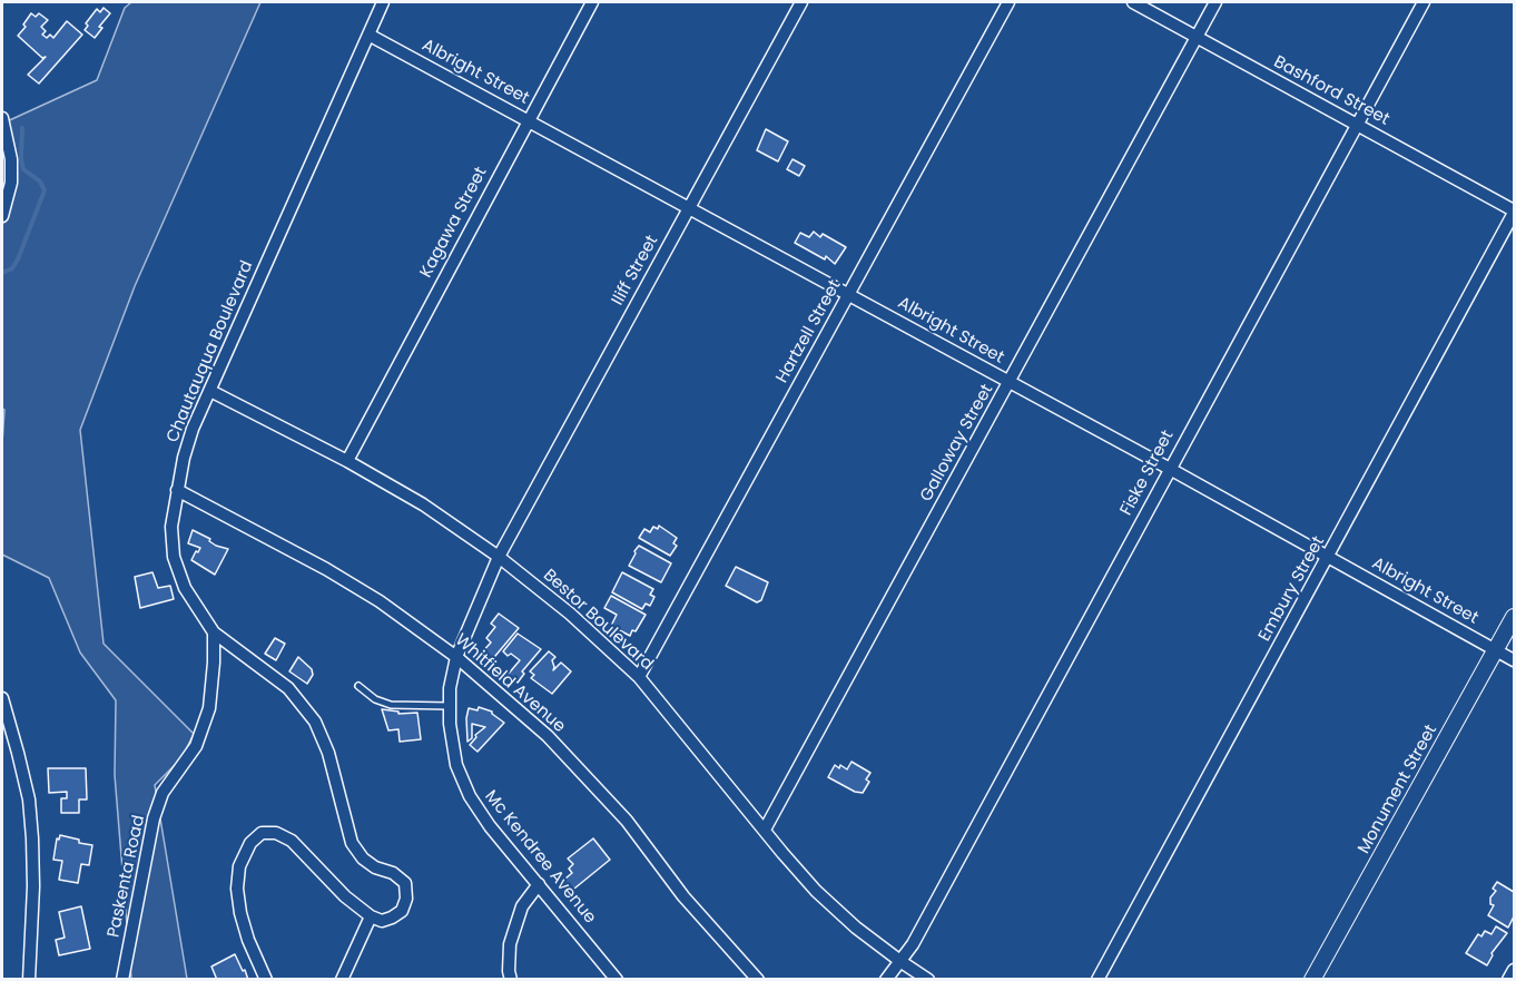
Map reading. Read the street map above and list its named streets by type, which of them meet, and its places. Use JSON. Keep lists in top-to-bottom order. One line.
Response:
{"streets":{"street":["Albright Street","Bashford Street","Kagawa Street","Iliff Street","Hartzell Street","Chautauqua Boulevard","Galloway Street","Fiske Street","Embury Street","Bestor Boulevard","Whitfield Avenue","Monument Street","Mc Kendree Avenue","Paskenta Road"]},"crossings":[["Albright Street","Kagawa Street"],["Albright Street","Iliff Street"],["Albright Street","Hartzell Street"],["Albright Street","Chautauqua Boulevard"],["Albright Street","Galloway Street"],["Albright Street","Fiske Street"],["Albright Street","Embury Street"],["Albright Street","Monument Street"],["Bashford Street","Galloway Street"],["Bashford Street","Fiske Street"],["Bashford Street","Embury Street"],["Kagawa Street","Bestor Boulevard"],["Iliff Street","Bestor Boulevard"],["Iliff Street","Mc Kendree Avenue"],["Hartzell Street","Bestor Boulevard"],["Chautauqua Boulevard","Bestor Boulevard"],["Chautauqua Boulevard","Whitfield Avenue"],["Chautauqua Boulevard","Paskenta Road"],["Galloway Street","Bestor Boulevard"],["Fiske Street","Bestor Boulevard"],["Bestor Boulevard","Mc Kendree Avenue"],["Whitfield Avenue","Mc Kendree Avenue"]]}
